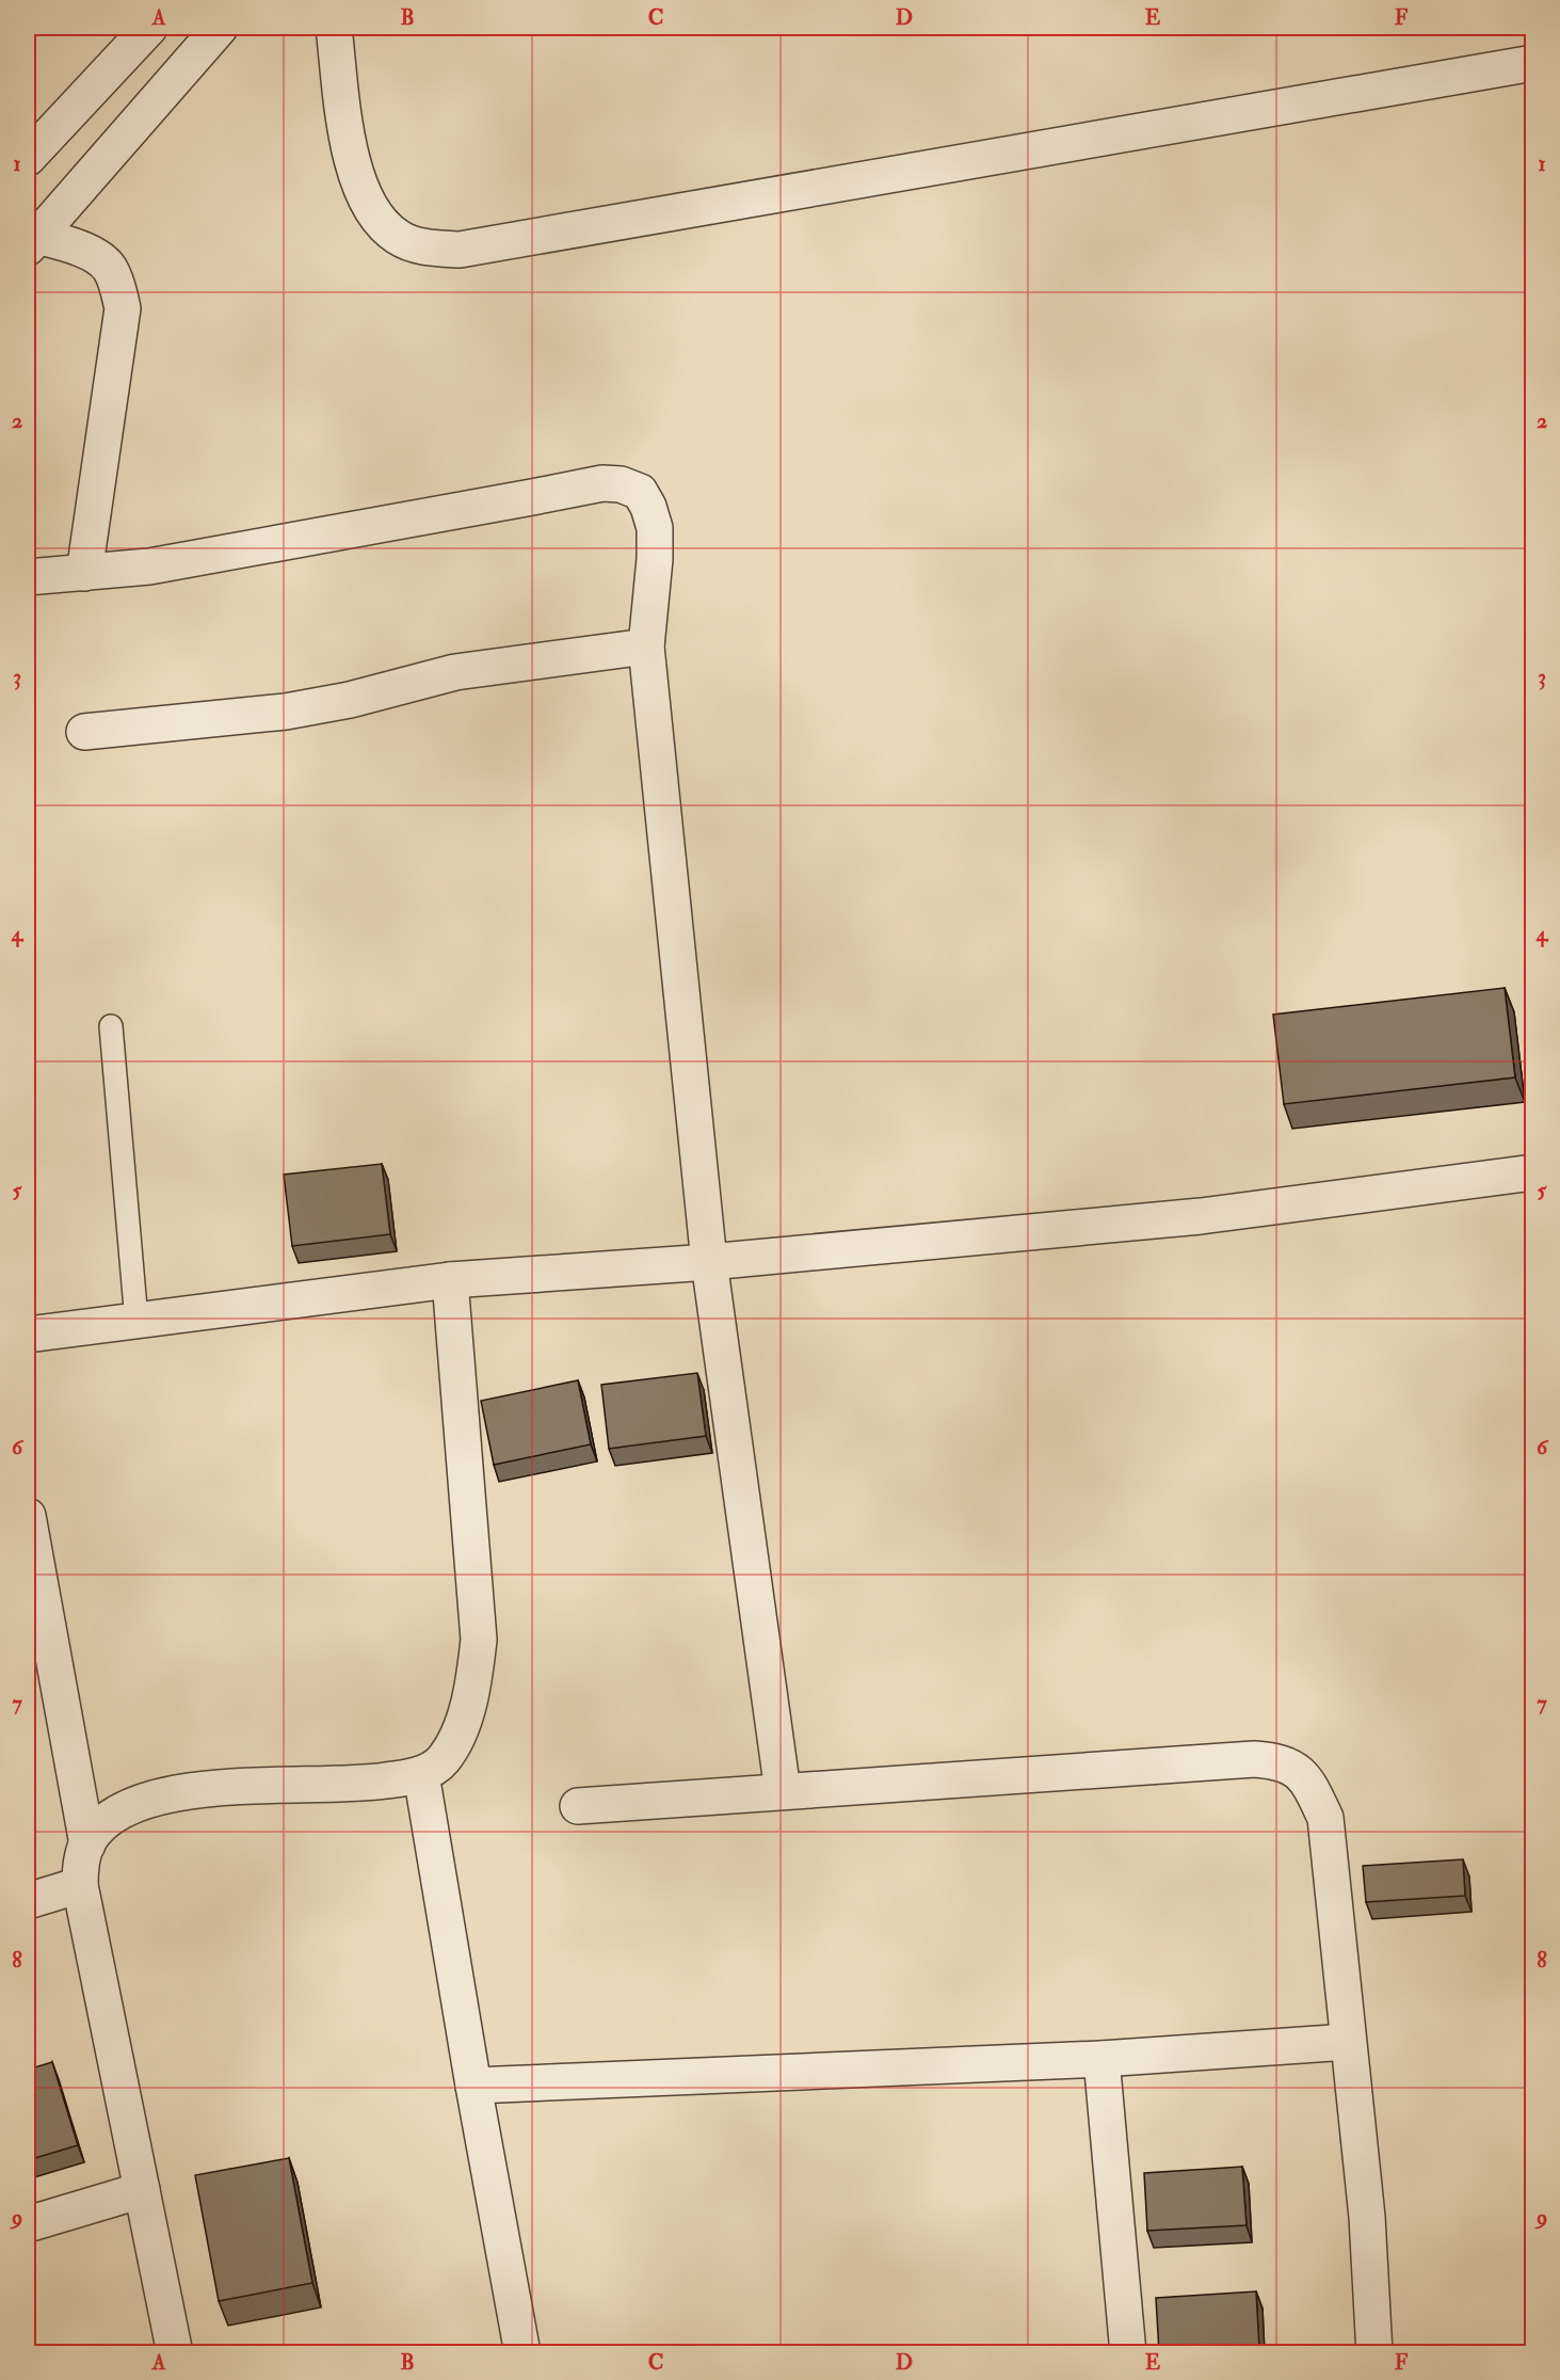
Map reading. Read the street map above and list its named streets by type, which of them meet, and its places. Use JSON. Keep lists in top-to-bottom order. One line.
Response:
{"grid":{"columns":["A","B","C","D","E","F"],"rows":["1","2","3","4","5","6","7","8","9"]}}
